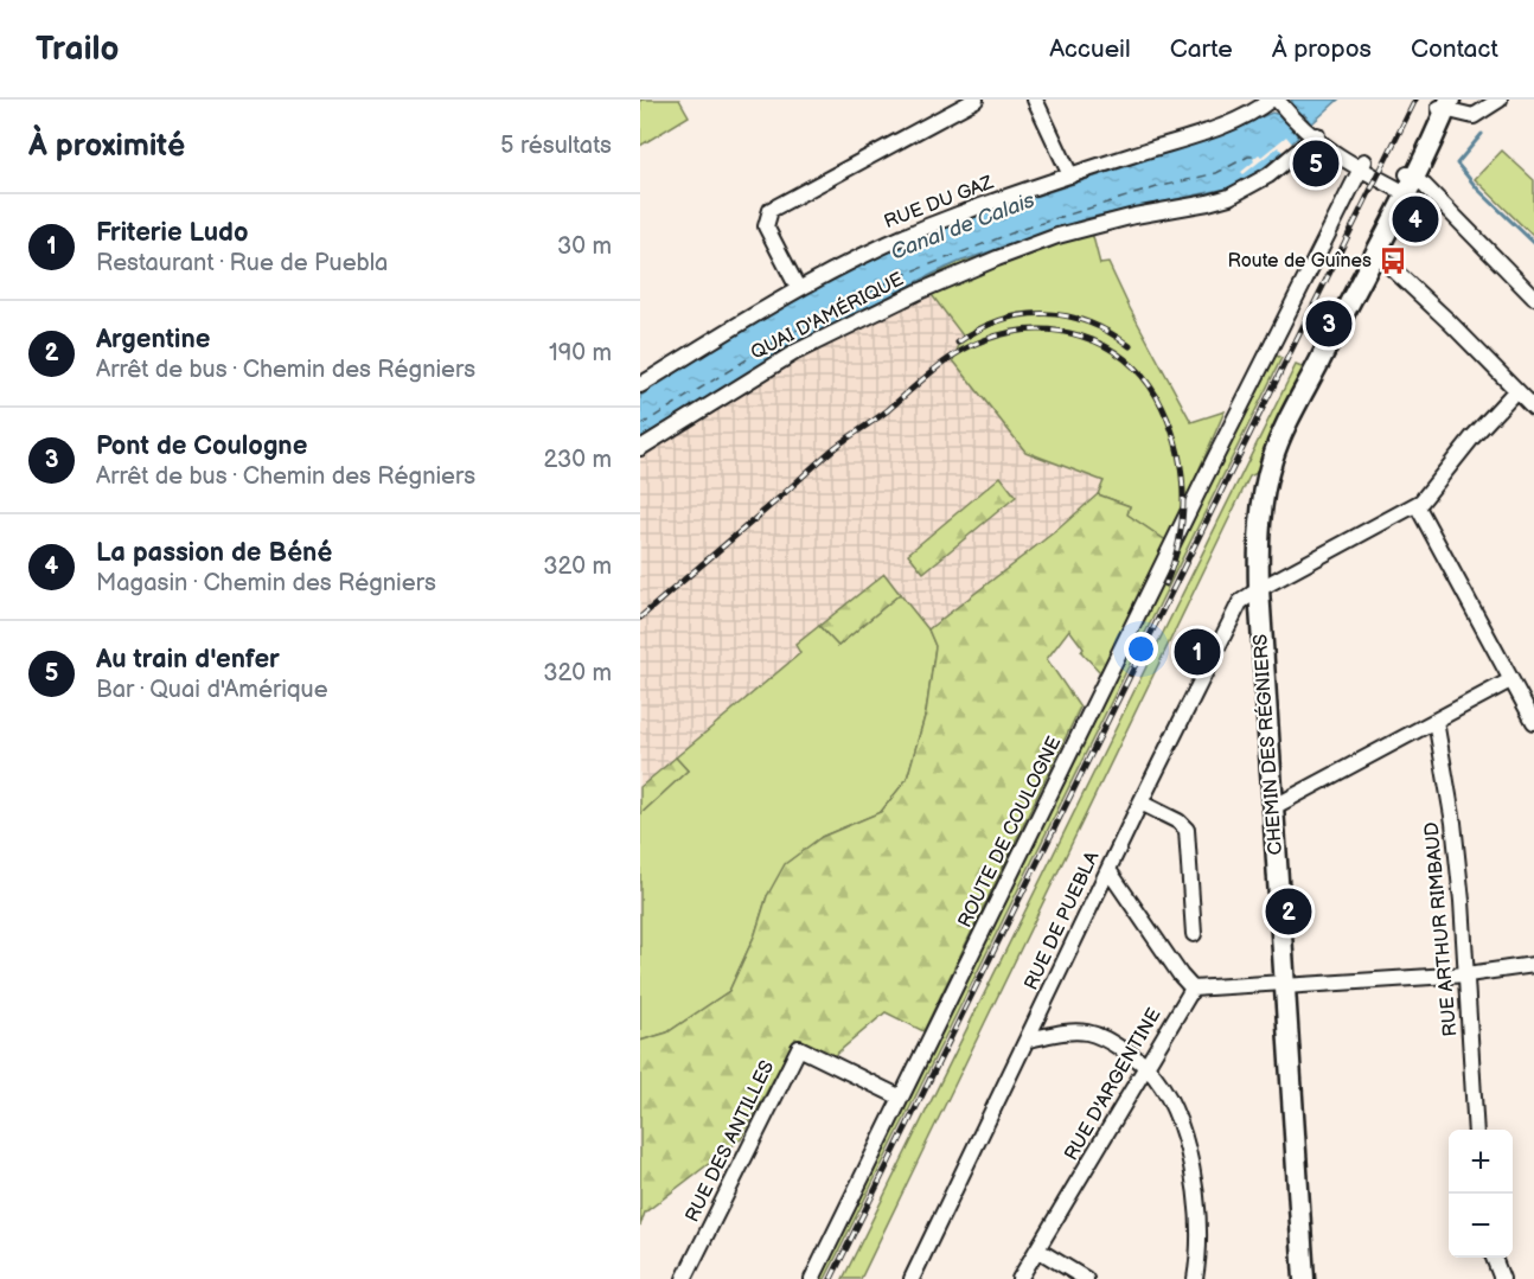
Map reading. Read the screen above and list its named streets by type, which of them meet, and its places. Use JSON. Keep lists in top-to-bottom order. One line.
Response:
{"streets":{"main road":["CHEMIN DES RÉGNIERS"],"street":["RUE DU GAZ","QUAI D'AMÉRIQUE","ROUTE DE COULOGNE","RUE DE PUEBLA","RUE ARTHUR RIMBAUD","RUE D'ARGENTINE","RUE DES ANTILLES"]},"crossings":[["CHEMIN DES RÉGNIERS","RUE DE PUEBLA"],["ROUTE DE COULOGNE","RUE DES ANTILLES"]],"water":["Canal de Calais"],"places":{"bus stop":["Route de Guînes"]},"page":{"header":"Trailo","nav":["Accueil","Carte","À propos","Contact"],"heading":["À proximité","5 résultats"],"pins":["5","4","3","1","2"],"list":[{"mark":"1","name":"Friterie Ludo","note":"Restaurant · Rue de Puebla","value":"30 m"},{"mark":"2","name":"Argentine","note":"Arrêt de bus · Chemin des Régniers","value":"190 m"},{"mark":"3","name":"Pont de Coulogne","note":"Arrêt de bus · Chemin des Régniers","value":"230 m"},{"mark":"4","name":"La passion de Béné","note":"Magasin · Chemin des Régniers","value":"320 m"},{"mark":"5","name":"Au train d'enfer","note":"Bar · Quai d'Amérique","value":"320 m"}],"map_buttons":["+","−"]}}
